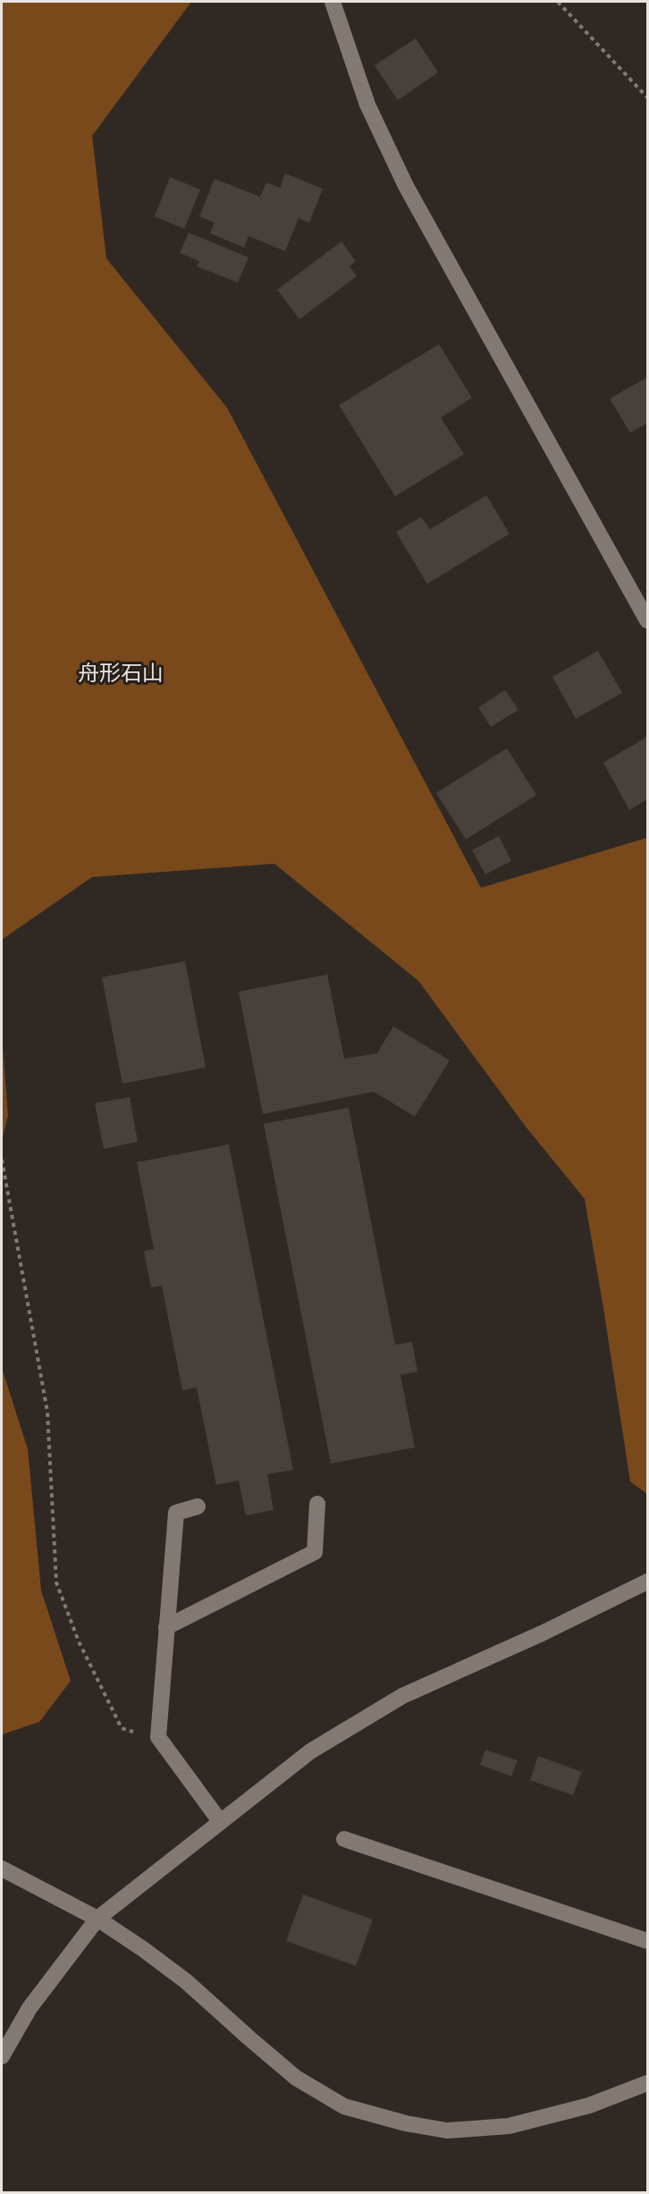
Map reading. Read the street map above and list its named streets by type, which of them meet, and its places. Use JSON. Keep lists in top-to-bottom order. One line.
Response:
{"districts":["舟形石山"]}
